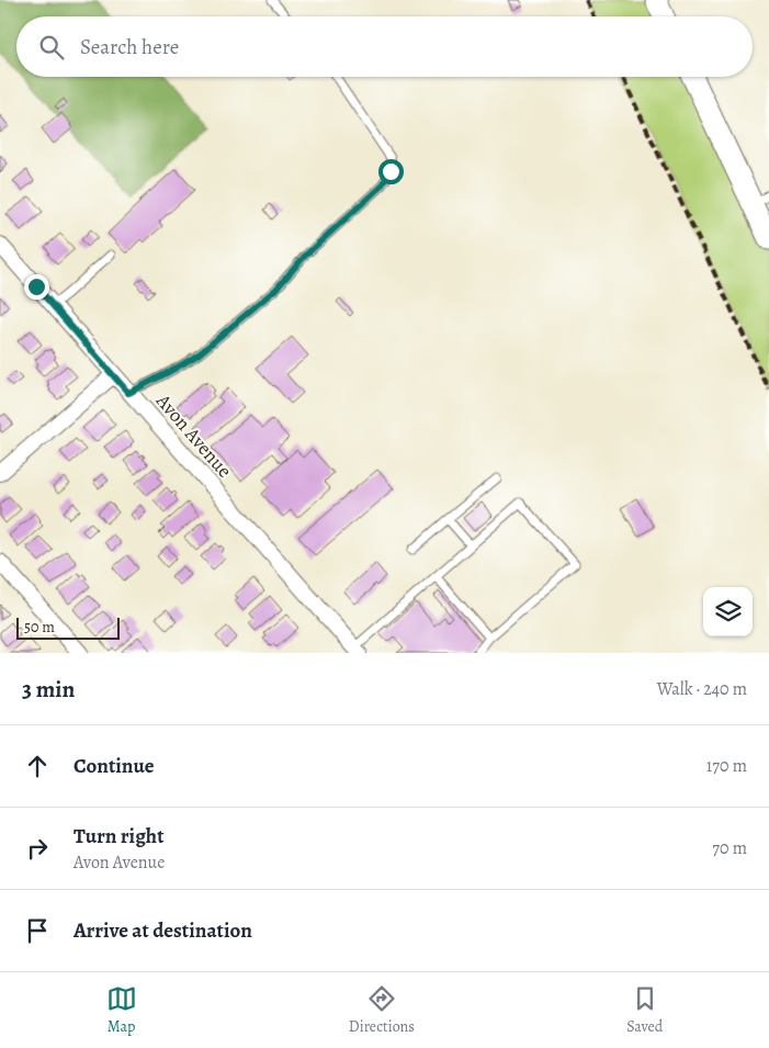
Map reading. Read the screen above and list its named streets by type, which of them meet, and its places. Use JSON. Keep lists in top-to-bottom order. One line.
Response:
{"streets":{"street":["Avon Avenue"]},"scale_bar":"50 m","page":{"search":"Search here","scale":"50 m","heading":["3 min","Walk · 240 m"],"list":[["Continue","170 m"],["Turn right","Avon Avenue","70 m"],"Arrive at destination"],"nav":["Map","Directions","Saved"]}}
